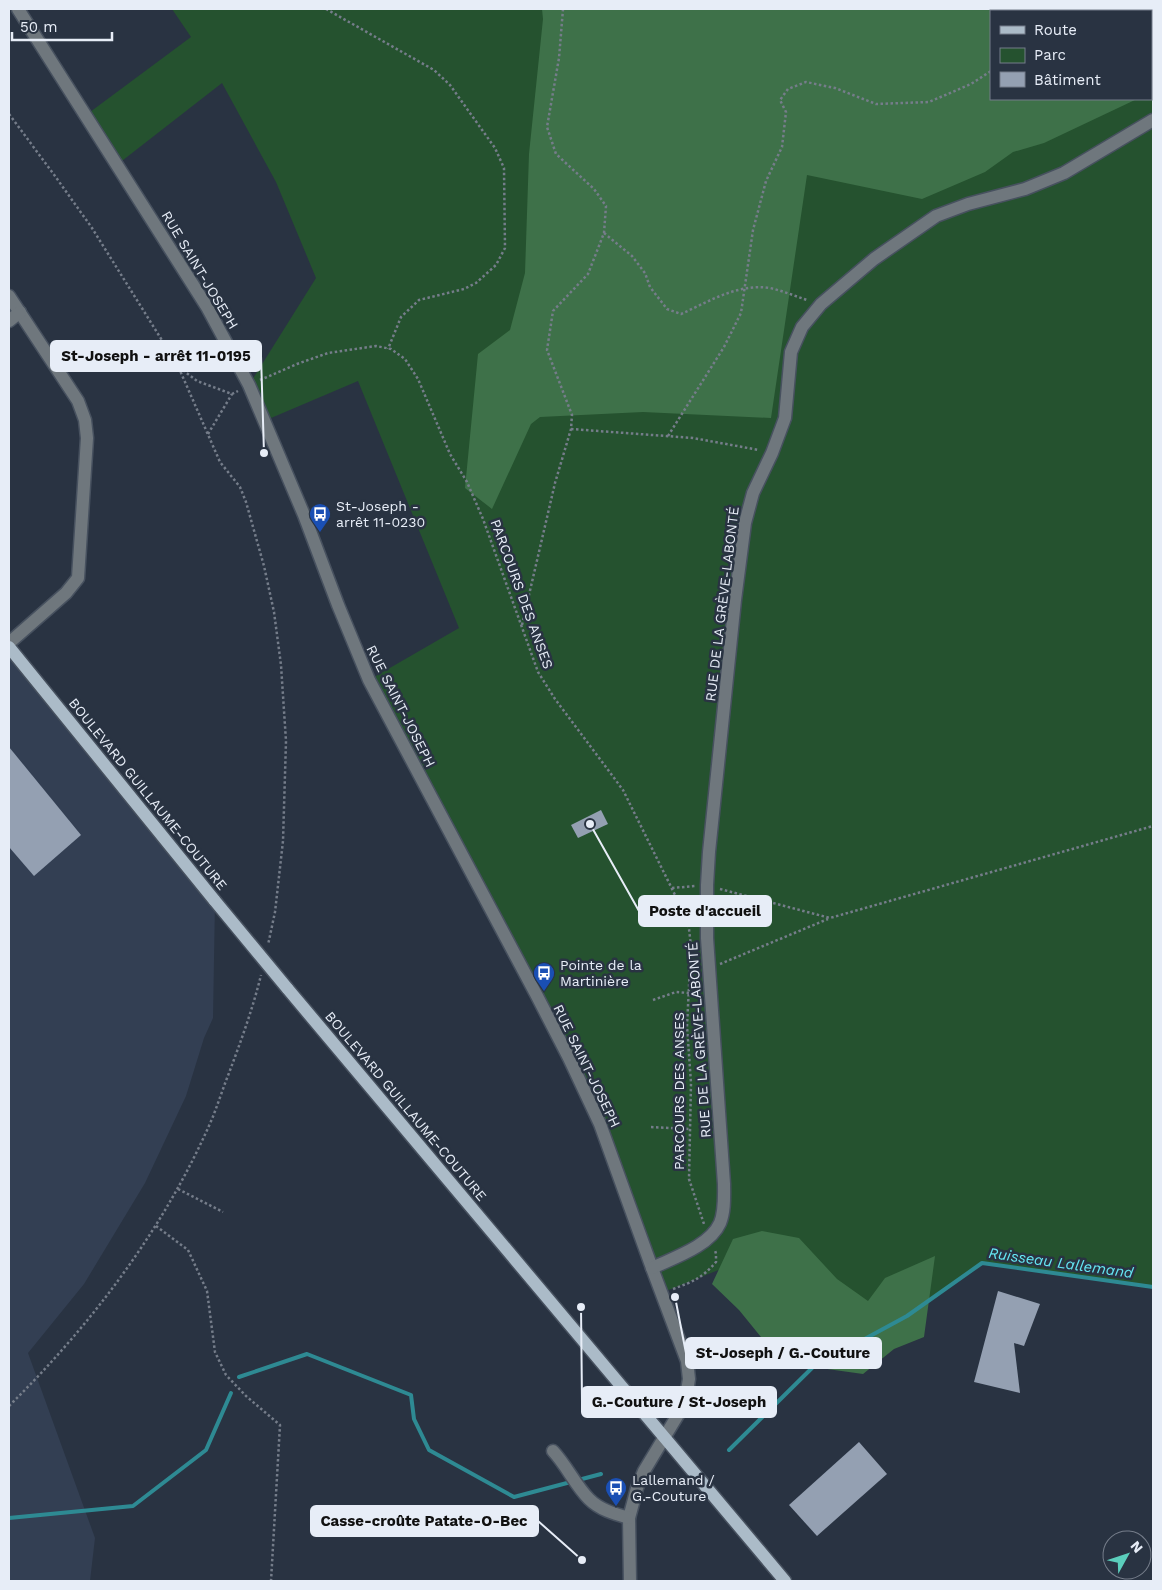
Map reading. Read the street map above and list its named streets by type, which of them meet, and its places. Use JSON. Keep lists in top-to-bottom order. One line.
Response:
{"streets":{"main road":["BOULEVARD GUILLAUME-COUTURE"],"street":["RUE SAINT-JOSEPH","RUE DE LA GRÈVE-LABONTÉ"],"path":["PARCOURS DES ANSES"]},"crossings":[["RUE SAINT-JOSEPH","PARCOURS DES ANSES"],["RUE SAINT-JOSEPH","RUE DE LA GRÈVE-LABONTÉ"],["RUE SAINT-JOSEPH","BOULEVARD GUILLAUME-COUTURE"],["PARCOURS DES ANSES","RUE DE LA GRÈVE-LABONTÉ"]],"water":["Ruisseau Lallemand"],"places":{"other":["St-Joseph - arrêt 11-0195","Poste d'accueil","St-Joseph / G.-Couture","G.-Couture / St-Joseph","Casse-croûte Patate-O-Bec"],"bus stop":["St-Joseph - arrêt 11-0230","Pointe de la Martinière","Lallemand / G.-Couture"]},"legend":["Route","Parc","Bâtiment"],"scale_bar":"50 m","north":"top right"}
